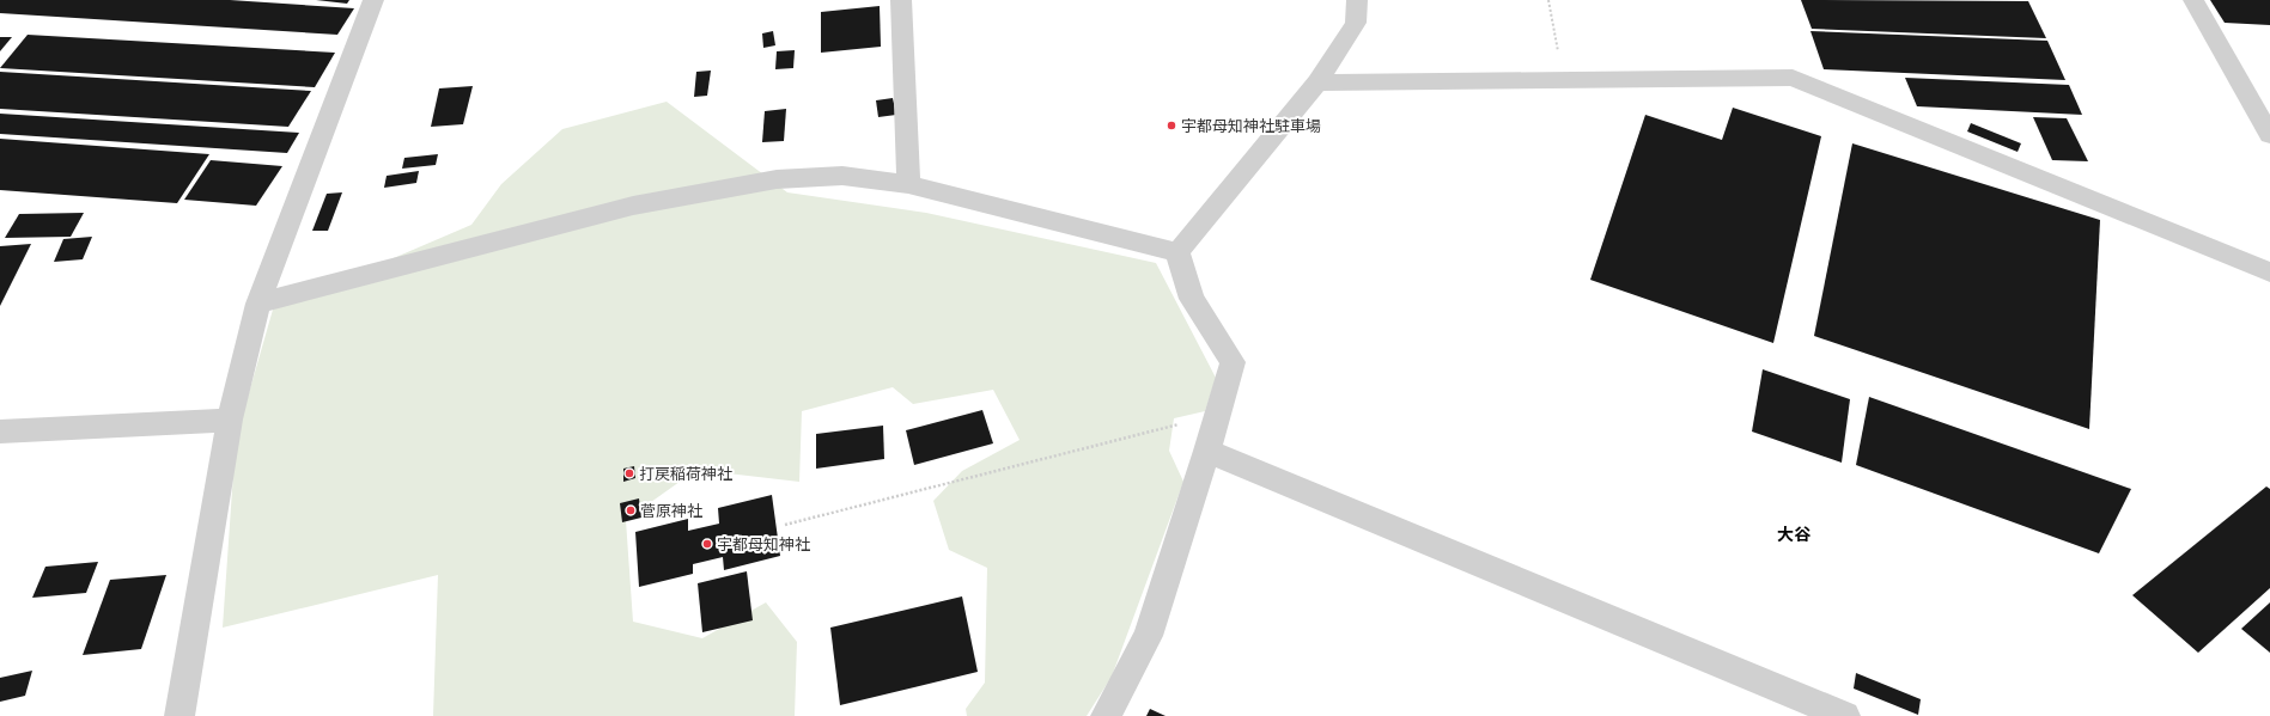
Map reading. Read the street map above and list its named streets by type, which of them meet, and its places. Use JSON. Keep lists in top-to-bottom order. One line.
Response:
{"districts":["大谷"],"places":["宇都母知神社駐車場","打戻稲荷神社","菅原神社","宇都母知神社"]}
